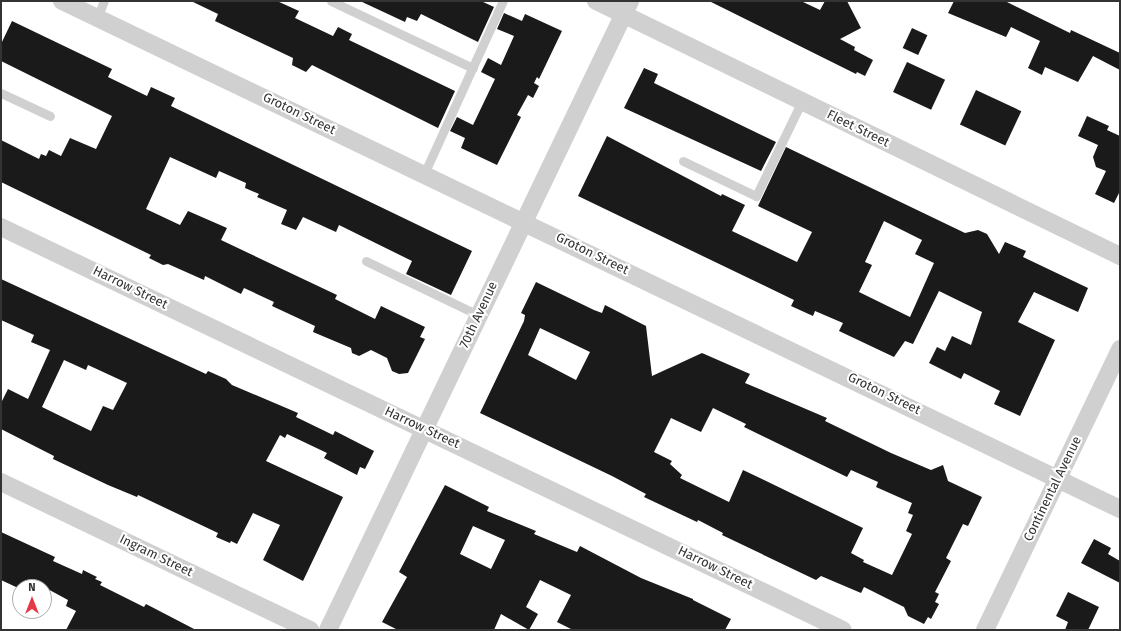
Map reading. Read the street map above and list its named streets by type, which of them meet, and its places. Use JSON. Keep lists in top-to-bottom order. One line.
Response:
{"streets":{"street":["Groton Street","Fleet Street","Harrow Street","70th Avenue","Continental Avenue","Ingram Street"]},"crossings":[["Groton Street","70th Avenue"],["Groton Street","Continental Avenue"],["Fleet Street","70th Avenue"],["Harrow Street","70th Avenue"]],"north":"top"}
